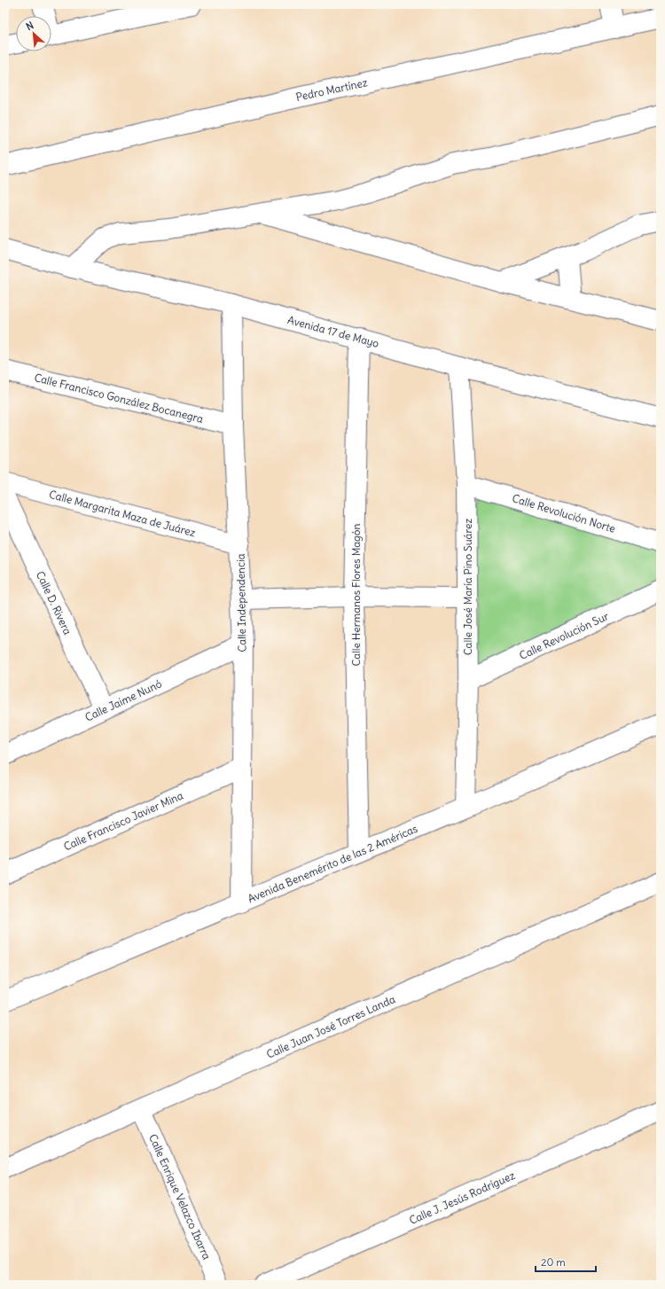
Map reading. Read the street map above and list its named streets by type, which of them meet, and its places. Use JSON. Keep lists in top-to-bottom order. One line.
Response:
{"streets":{"street":["Pedro Martínez","Avenida 17 de Mayo","Calle Francisco González Bocanegra","Calle Margarita Maza de Juárez","Calle Revolución Norte","Calle José María Pino Suárez","Calle Hermanos Flores Magón","Calle D. Rivera","Calle Independencia","Calle Revolución Sur","Calle Jaime Nunó","Calle Francisco Javier Mina","Avenida Benemérito de las 2 Américas","Calle Juan José Torres Landa","Calle Enrique Velazco Ibarra","Calle J. Jesús Rodríguez"]},"crossings":[["Avenida 17 de Mayo","Calle José María Pino Suárez"],["Avenida 17 de Mayo","Calle Hermanos Flores Magón"],["Avenida 17 de Mayo","Calle Independencia"],["Calle Francisco González Bocanegra","Calle Independencia"],["Calle Margarita Maza de Juárez","Calle Independencia"],["Calle Revolución Norte","Calle José María Pino Suárez"],["Calle José María Pino Suárez","Calle Revolución Sur"],["Calle José María Pino Suárez","Avenida Benemérito de las 2 Américas"],["Calle Hermanos Flores Magón","Avenida Benemérito de las 2 Américas"],["Calle D. Rivera","Calle Jaime Nunó"],["Calle Independencia","Calle Jaime Nunó"],["Calle Independencia","Calle Francisco Javier Mina"],["Calle Independencia","Avenida Benemérito de las 2 Américas"],["Calle Juan José Torres Landa","Calle Enrique Velazco Ibarra"]],"scale_bar":"20 m","north":"top left"}
